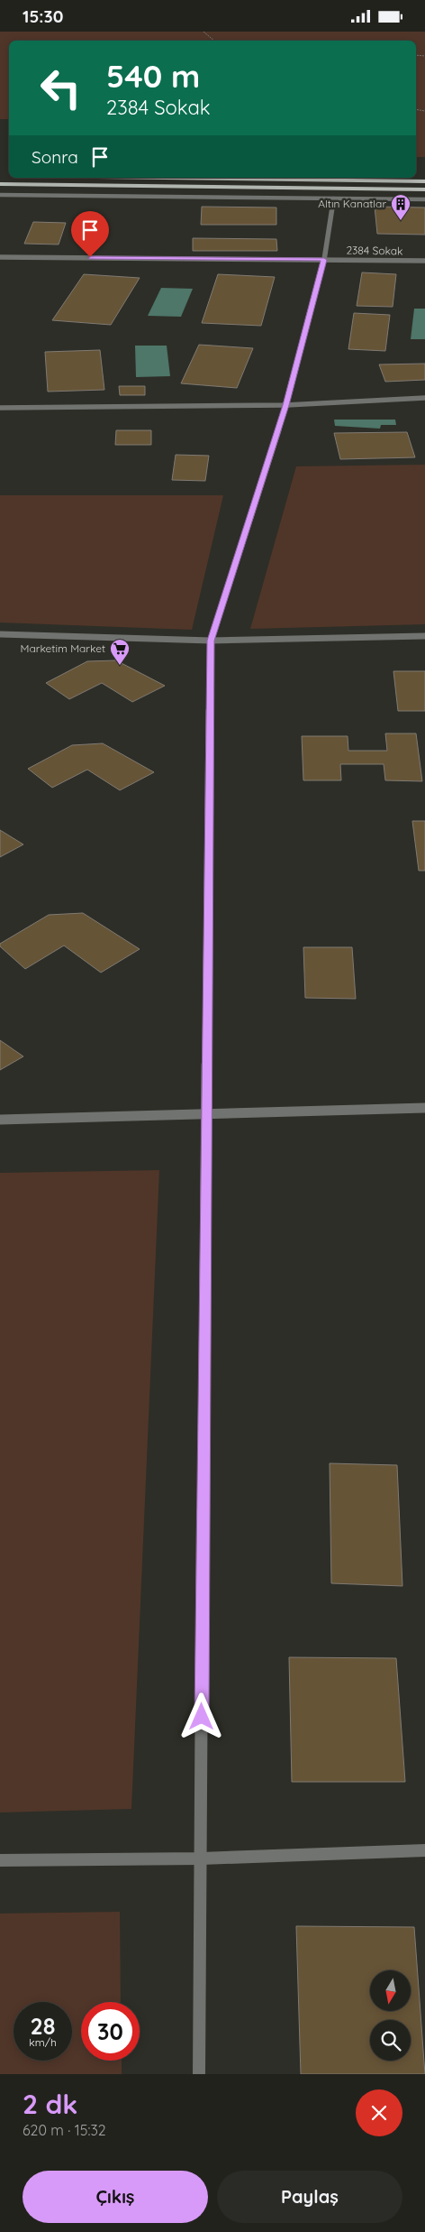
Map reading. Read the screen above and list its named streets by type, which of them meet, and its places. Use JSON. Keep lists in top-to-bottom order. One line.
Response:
{"streets":{"street":["2384 Sokak"]},"places":{"building":["Altın Kanatlar"],"supermarket":["Marketim Market"]},"north":"bottom","page":{"status":"15:30","turn":["540 m","2384 Sokak"],"then":"Sonra","speed":"28 km/h","limit":"30","heading":["2 dk","620 m · 15:32"],"buttons":["Çıkış","Paylaş"]}}
